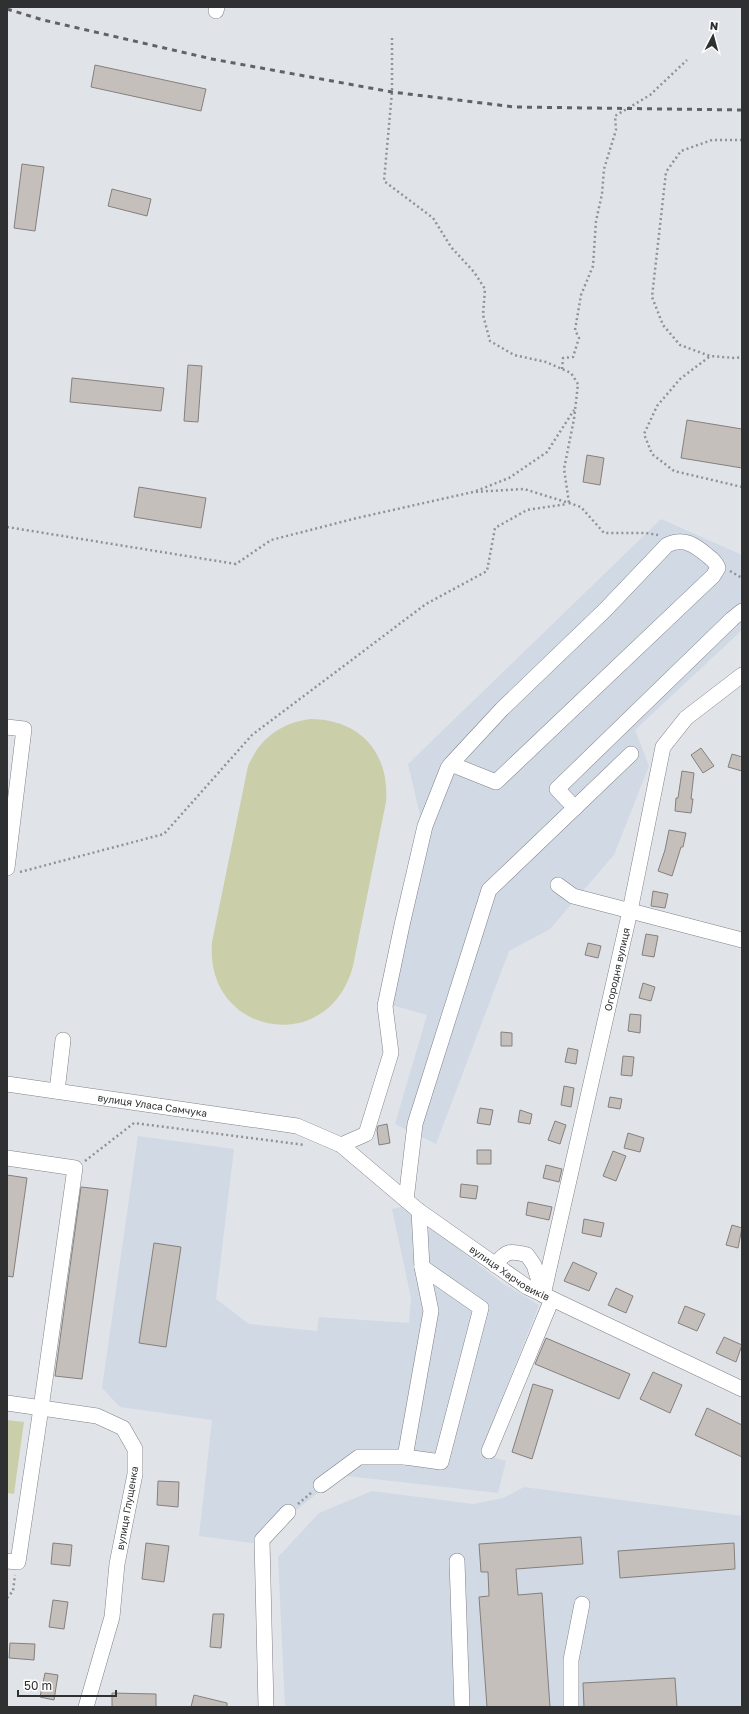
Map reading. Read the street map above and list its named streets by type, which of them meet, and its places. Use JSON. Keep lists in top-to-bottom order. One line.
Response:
{"streets":{"street":["Огородня вулиця","вулиця Уласа Самчука","вулиця Харчовиків","вулиця Глущенка"]},"crossings":[["Огородня вулиця","вулиця Харчовиків"],["вулиця Уласа Самчука","вулиця Харчовиків"]],"scale_bar":"50 m","north":"top"}
